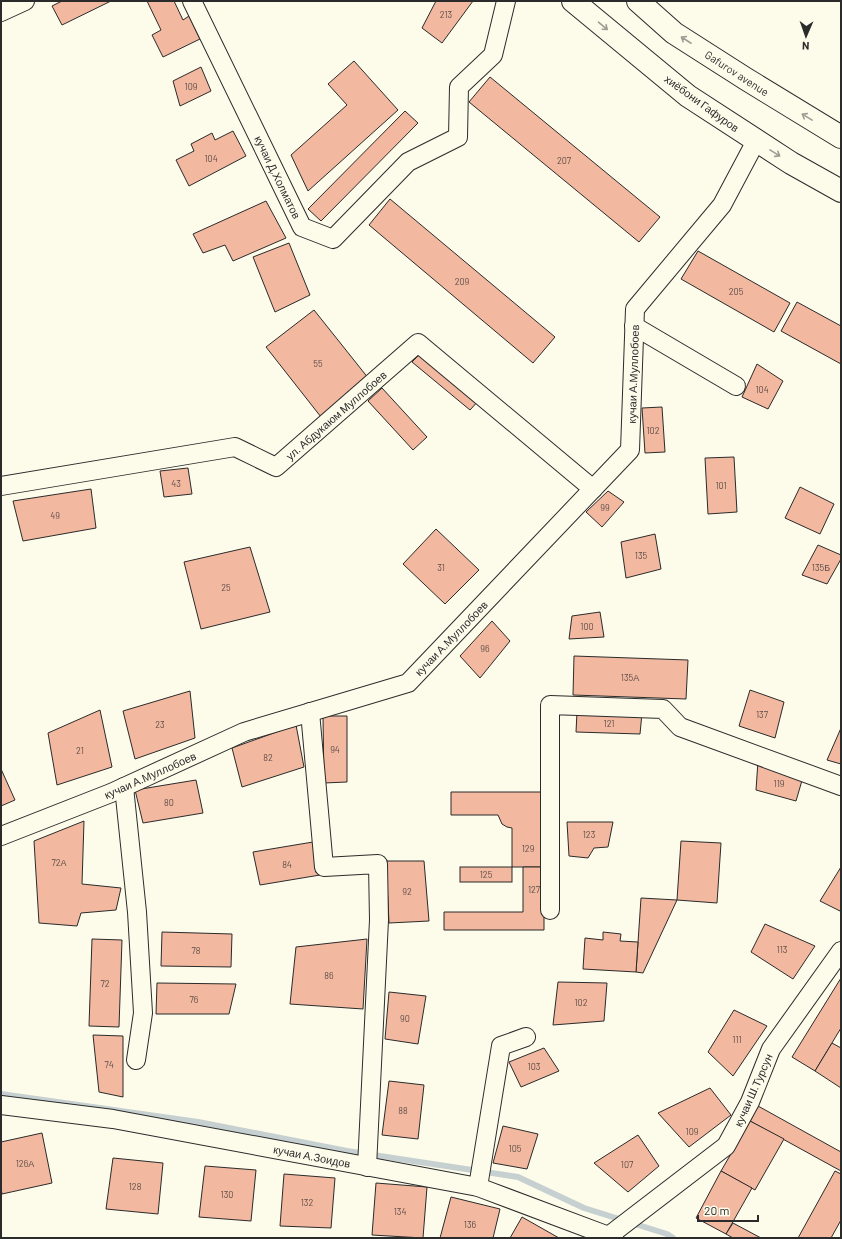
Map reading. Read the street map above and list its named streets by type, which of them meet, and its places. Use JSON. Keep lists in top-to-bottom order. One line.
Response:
{"streets":{"highway":["Gafurov avenue","хиёбони Гафуров"],"street":["кучаи Д,Холматов","кучаи А.Муллобоев","ул. Абдукаюм Муллобоев","кучаи Ш.Турсун","кучаи А.Зоидов"]},"crossings":[["кучаи А.Муллобоев","ул. Абдукаюм Муллобоев"],["кучаи Ш.Турсун","кучаи А.Зоидов"]],"one_way":["Gafurov avenue","хиёбони Гафуров"],"house_numbers":["213","109","104","207","209","205","55","104","102","43","101","99","49","135","31","135Б","25","100","96","135А","137","121","23","94","21","82","119","80","123","129","72А","84","125","127","92","113","78","86","72","76","102","90","111","74","103","88","109","105","126А","107","128","130","132","134","136"],"scale_bar":"20 m","north":"bottom"}
